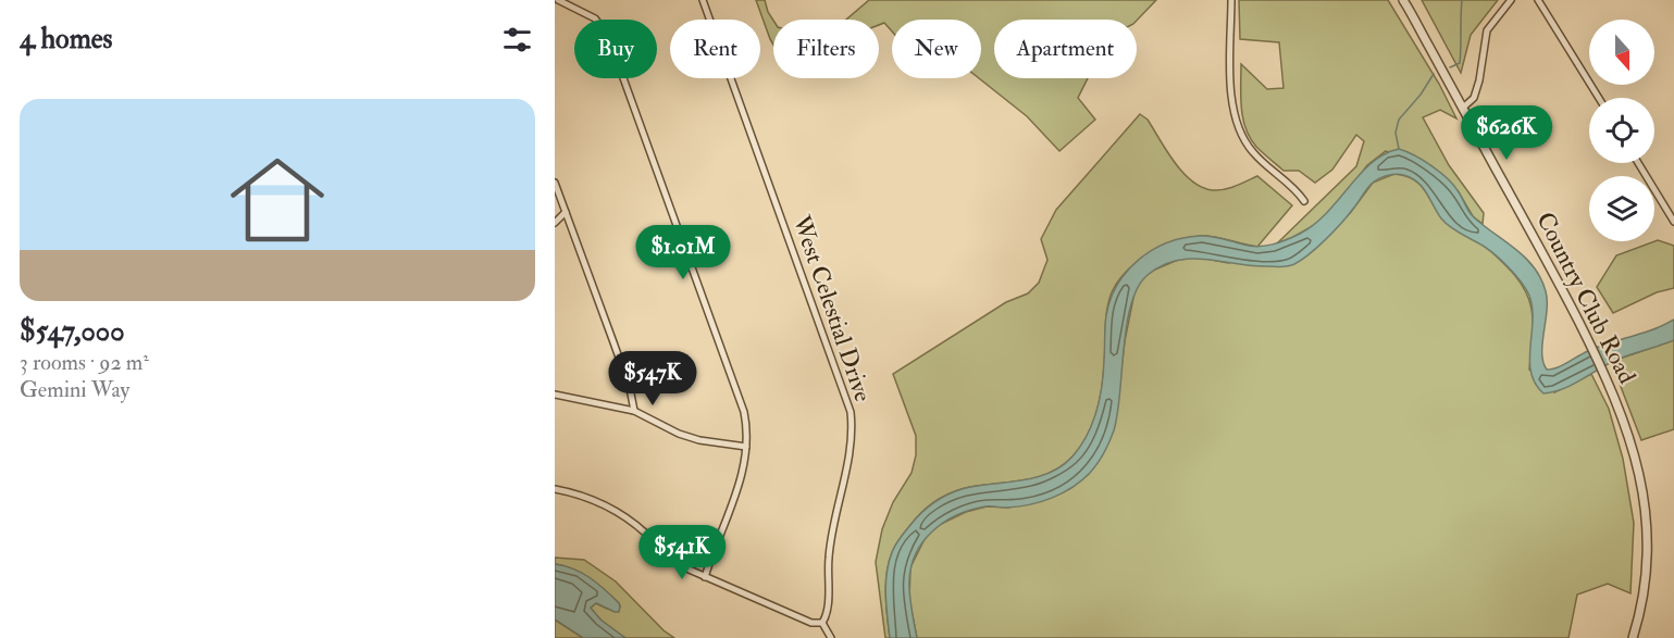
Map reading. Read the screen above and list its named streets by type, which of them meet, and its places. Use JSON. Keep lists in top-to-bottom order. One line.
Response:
{"streets":{"street":["Country Club Road","West Celestial Drive"]},"north":"bottom","page":{"heading":"4 homes","chip":["Buy","Rent","Filters","New","Apartment"],"list":[{"name":"$547,000","note":"3 rooms · 92 m² · Gemini Way"}],"price":["$626K","$1.01M","$547K","$541K"]}}
